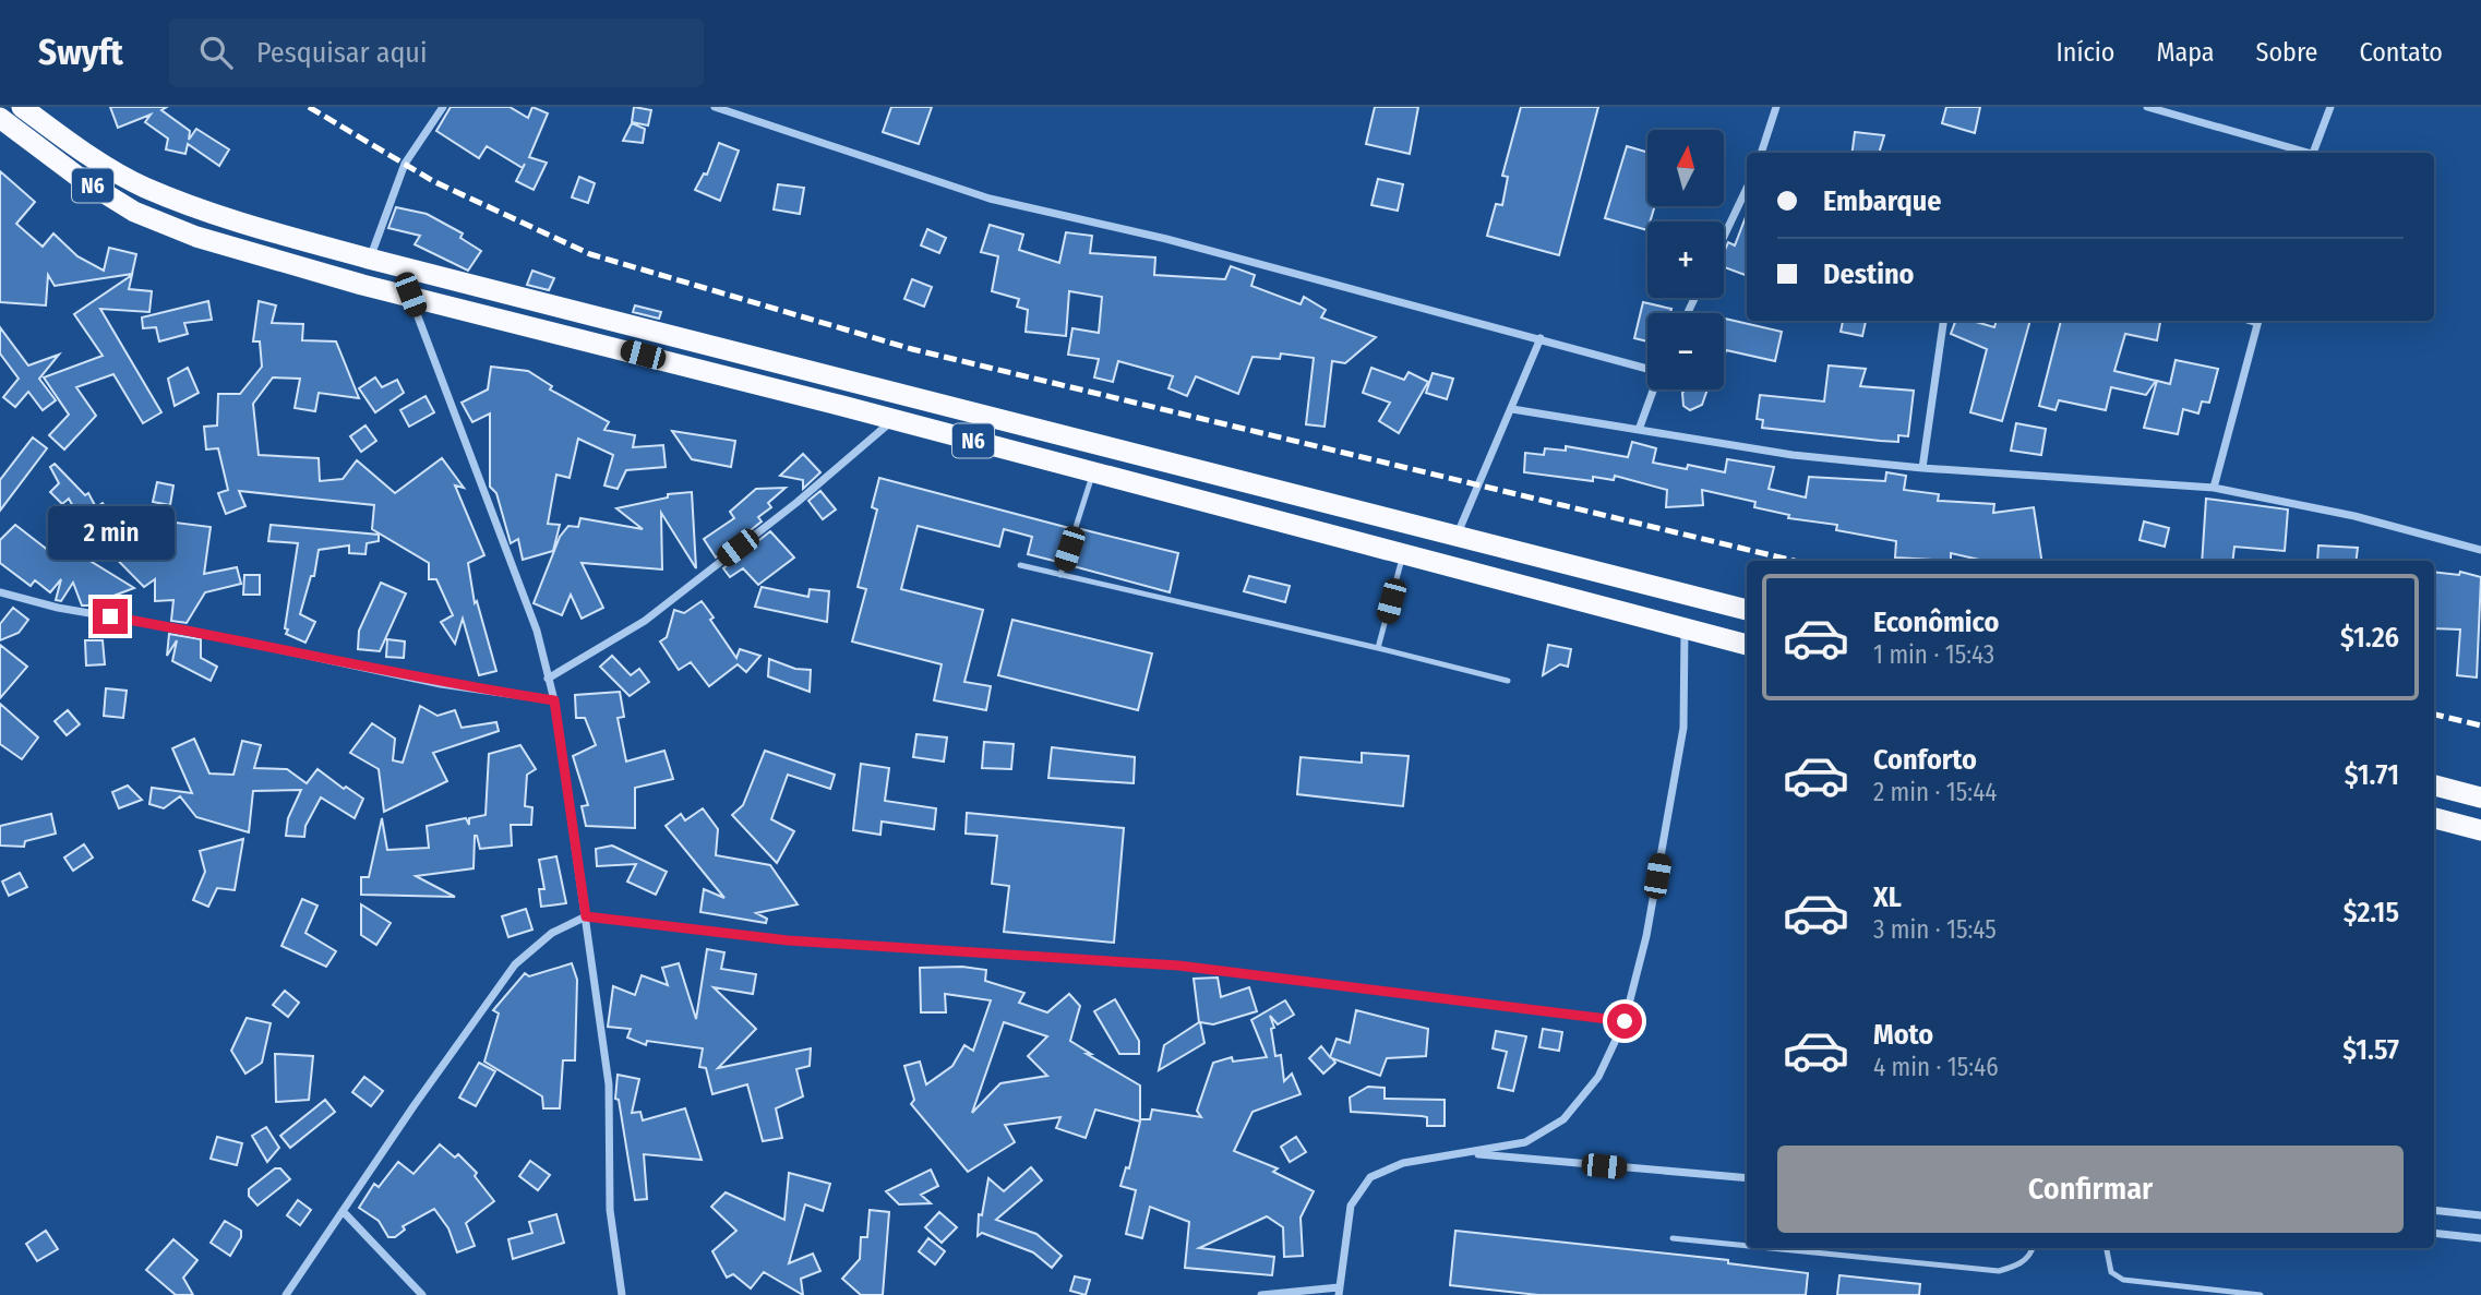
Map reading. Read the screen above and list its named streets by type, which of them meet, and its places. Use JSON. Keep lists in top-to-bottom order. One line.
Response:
{"streets":{"highway":["N6"]},"north":"top","page":{"header":"Swyft","search":"Pesquisar aqui","nav":["Início","Mapa","Sobre","Contato"],"map_buttons":["+","−"],"banner":["Embarque","Destino"],"bubble":"2 min","list":[{"name":"Econômico","note":"1 min · 15:43","value":"$1.26"},{"name":"Conforto","note":"2 min · 15:44","value":"$1.71"},{"name":"XL","note":"3 min · 15:45","value":"$2.15"},{"name":"Moto","note":"4 min · 15:46","value":"$1.57"}],"buttons":"Confirmar"}}
